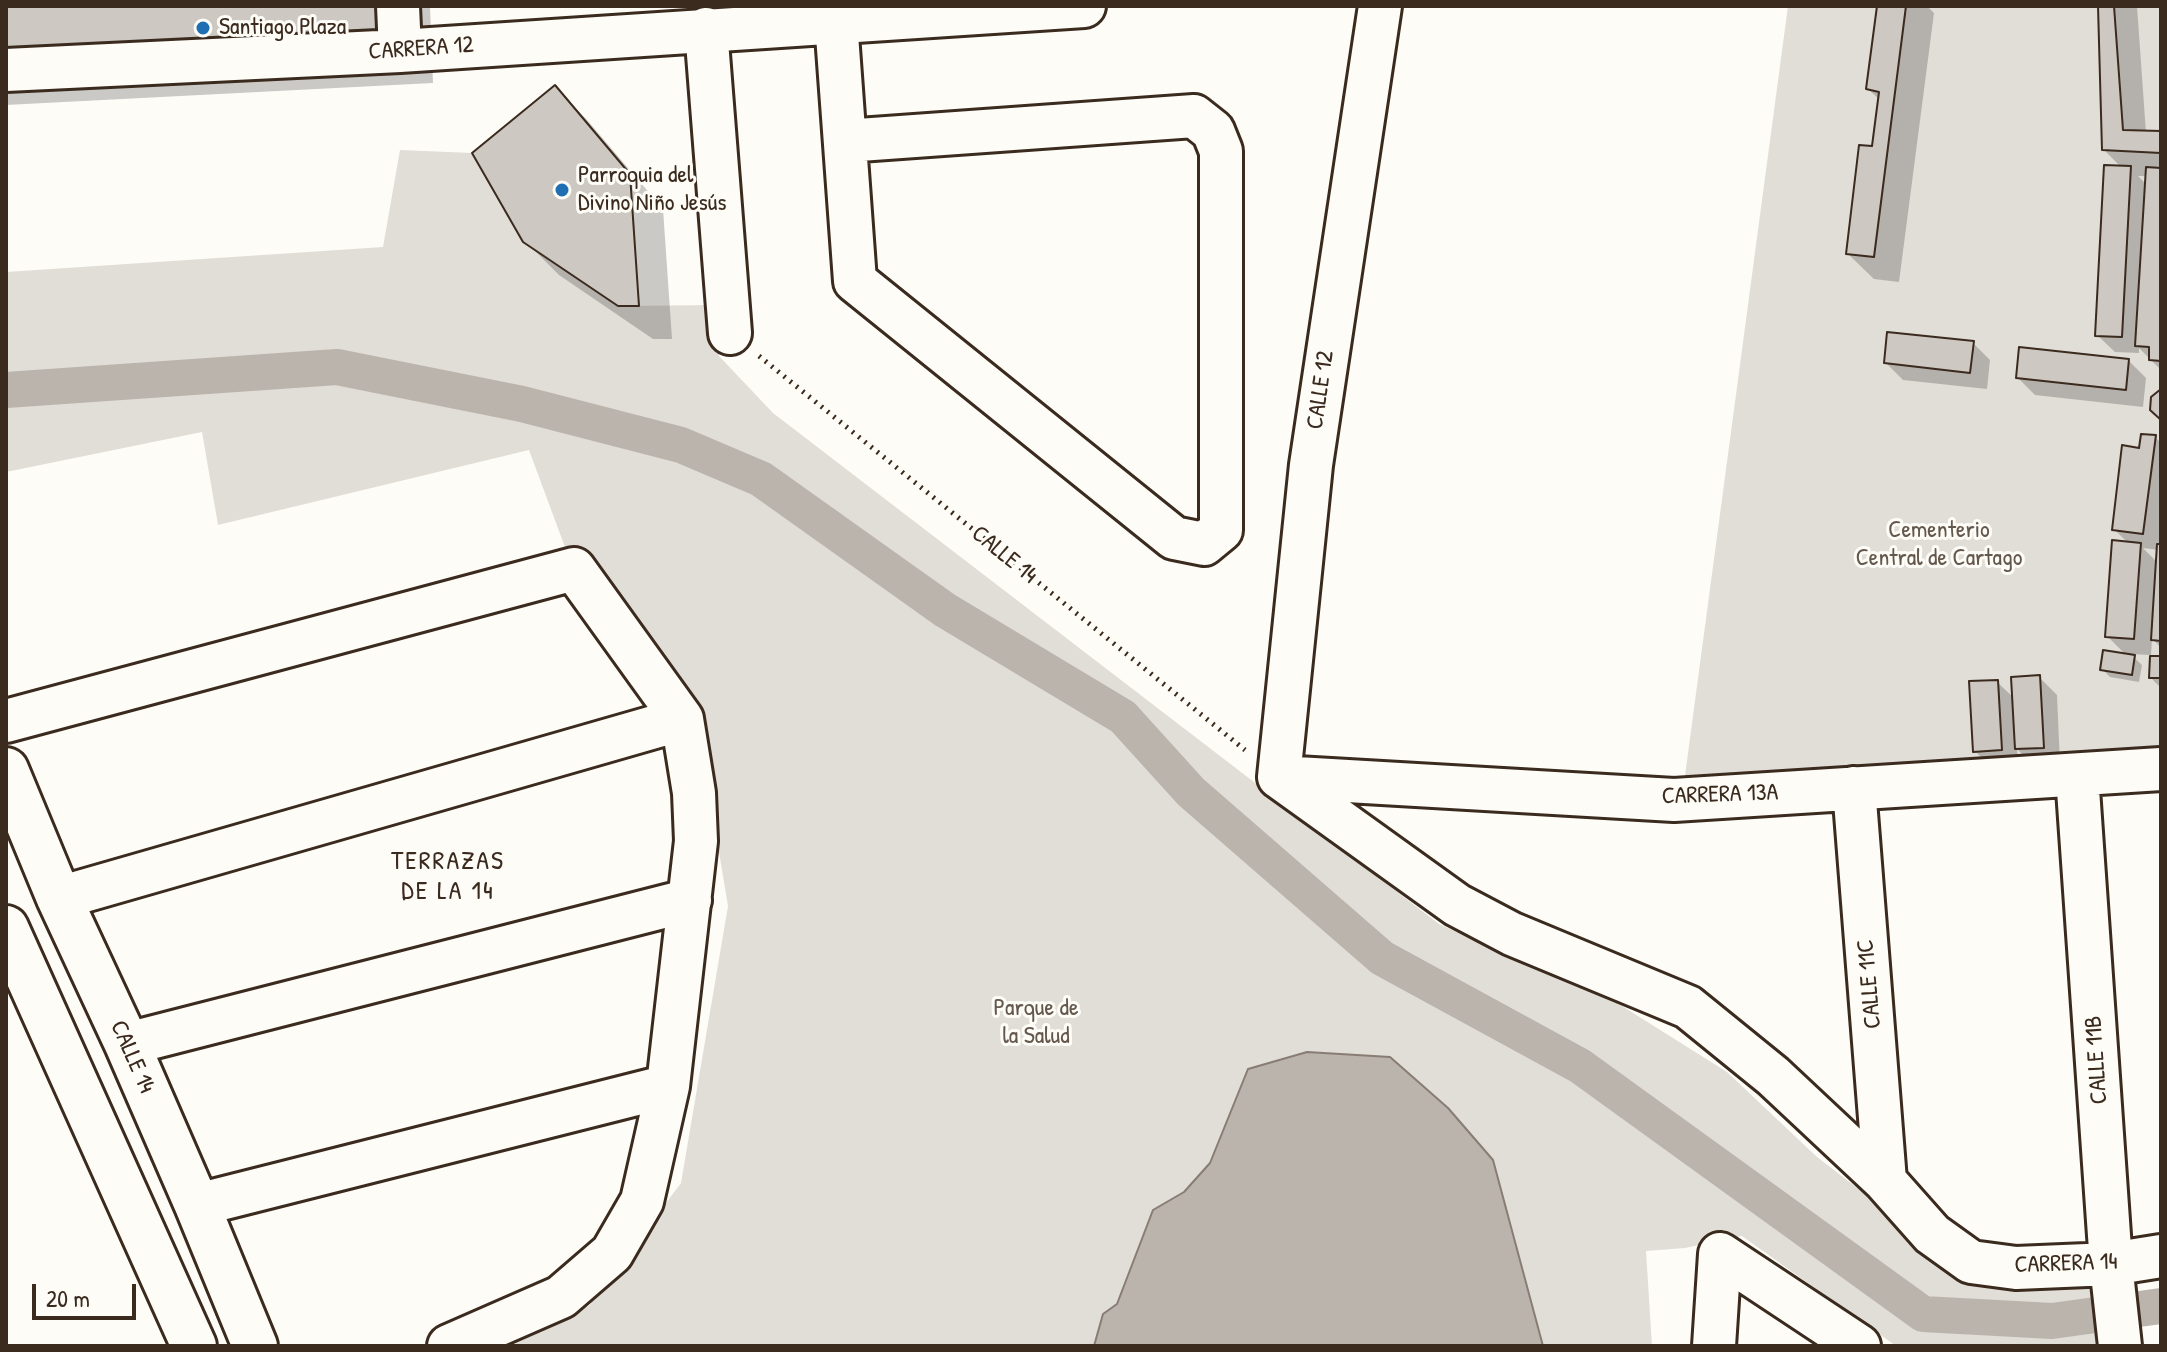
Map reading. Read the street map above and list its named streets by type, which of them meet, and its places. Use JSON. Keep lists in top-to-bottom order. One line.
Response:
{"streets":{"main road":["CALLE 14"],"street":["CARRERA 12","CALLE 12","CARRERA 13A","CALLE 11C","CALLE 11B","CARRERA 14"]},"crossings":[["CALLE 12","CALLE 14"],["CALLE 12","CARRERA 13A"],["CALLE 14","CARRERA 13A"],["CARRERA 13A","CALLE 11C"],["CARRERA 13A","CALLE 11B"],["CALLE 11C","CARRERA 14"],["CALLE 11B","CARRERA 14"]],"districts":["TERRAZAS DE LA 14"],"parks":["Cementerio Central de Cartago","Parque de la Salud"],"places":["Santiago Plaza","Parroquia del Divino Niño Jesús"],"scale_bar":"20 m"}
